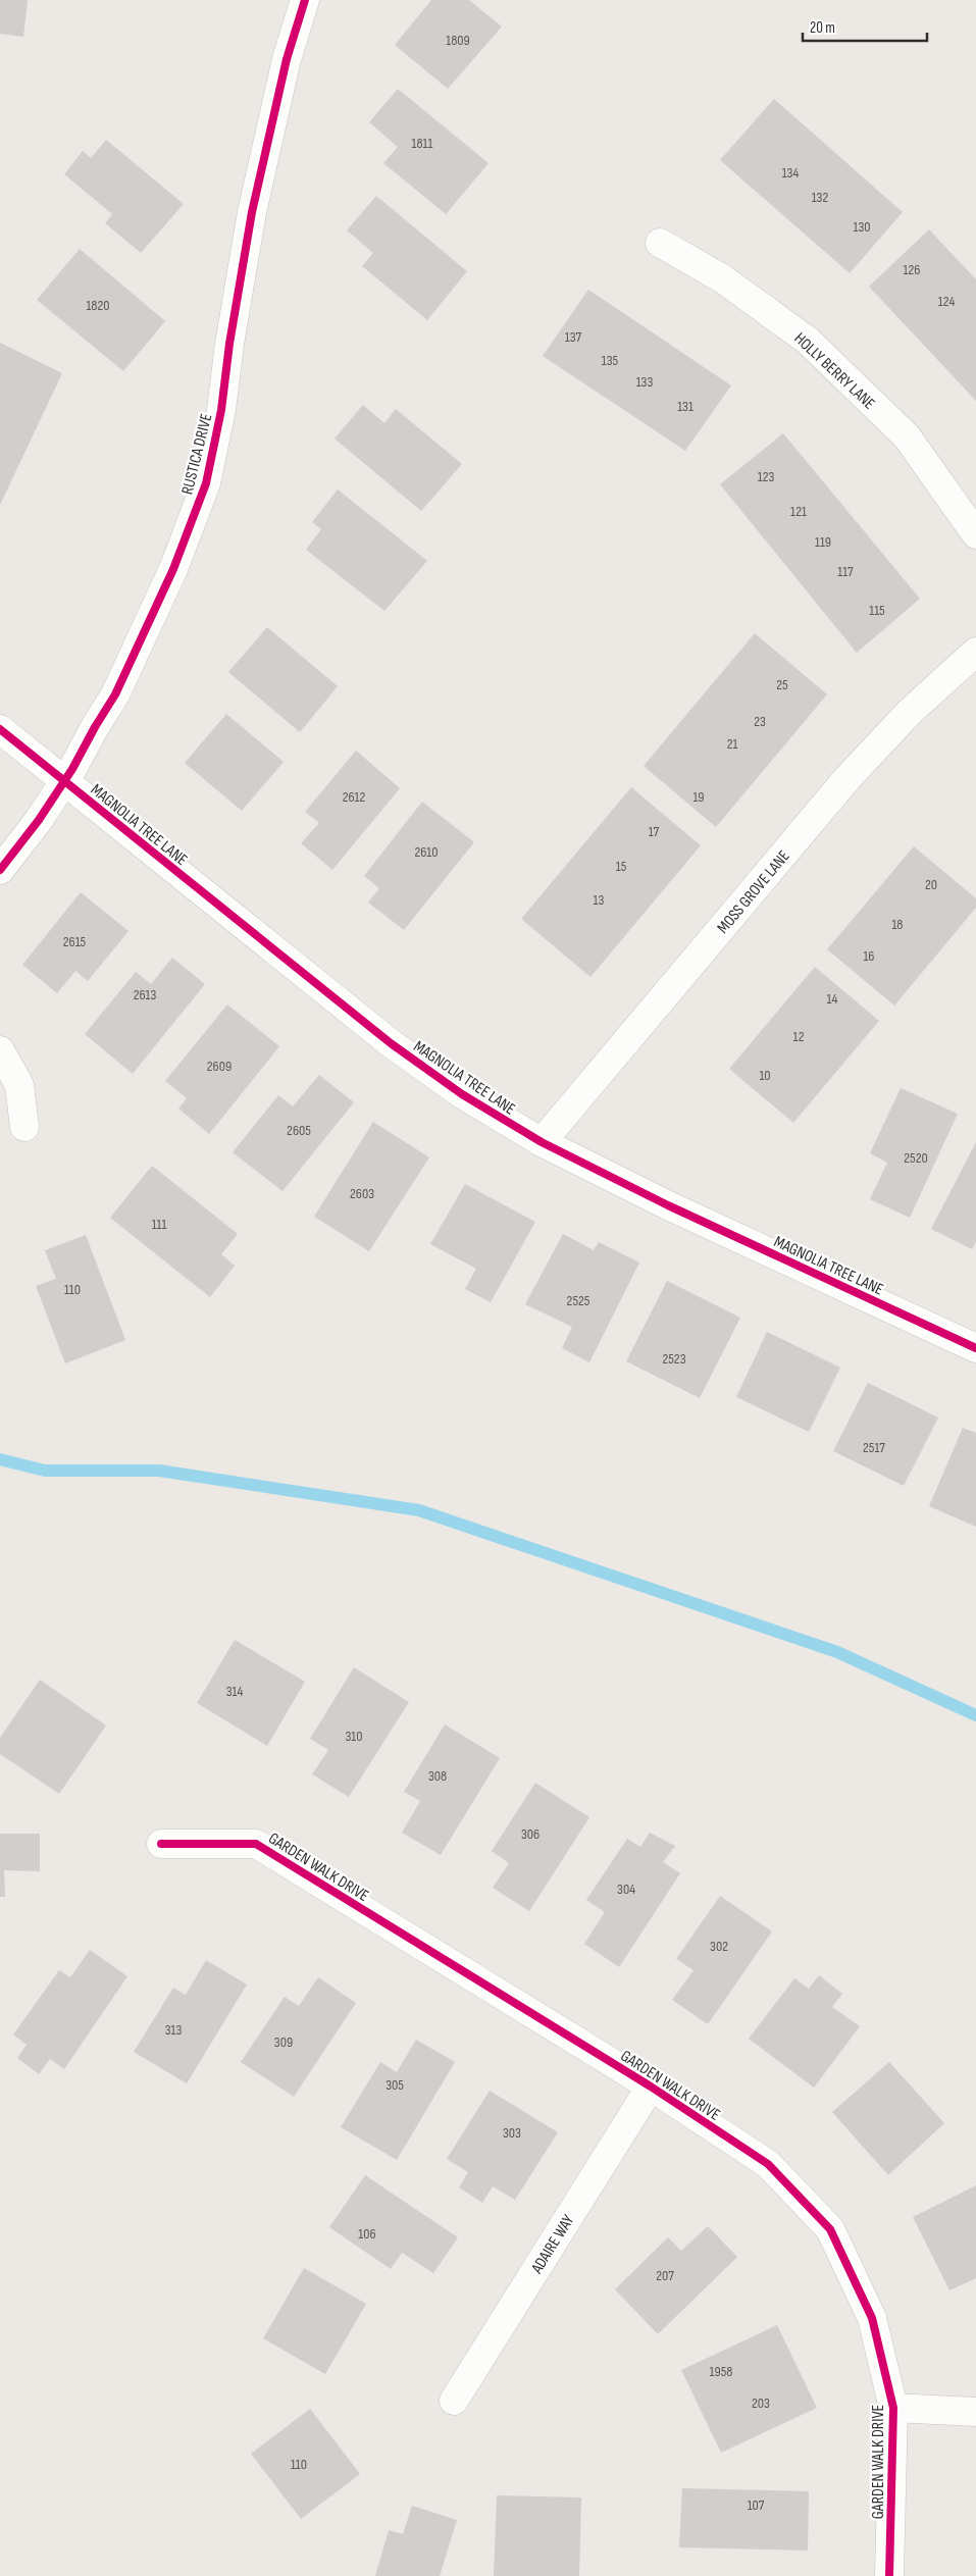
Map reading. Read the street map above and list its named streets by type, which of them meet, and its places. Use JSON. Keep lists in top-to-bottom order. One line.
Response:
{"streets":{"street":["HOLLY BERRY LANE","RUSTICA DRIVE","MAGNOLIA TREE LANE","MOSS GROVE LANE","GARDEN WALK DRIVE","ADAIRE WAY"]},"crossings":[["RUSTICA DRIVE","MAGNOLIA TREE LANE"],["MAGNOLIA TREE LANE","MOSS GROVE LANE"],["GARDEN WALK DRIVE","ADAIRE WAY"]],"house_numbers":["1809","1811","134","132","130","126","124","1820","137","135","133","131","123","121","119","117","115","25","23","21","2612","19","17","2610","15","20","13","18","2615","16","2613","14","12","2609","10","2605","2520","2603","111","110","2525","2523","2517","314","310","308","306","304","302","313","309","305","303","106","207","1958","203","110","107"],"scale_bar":"20 m"}
